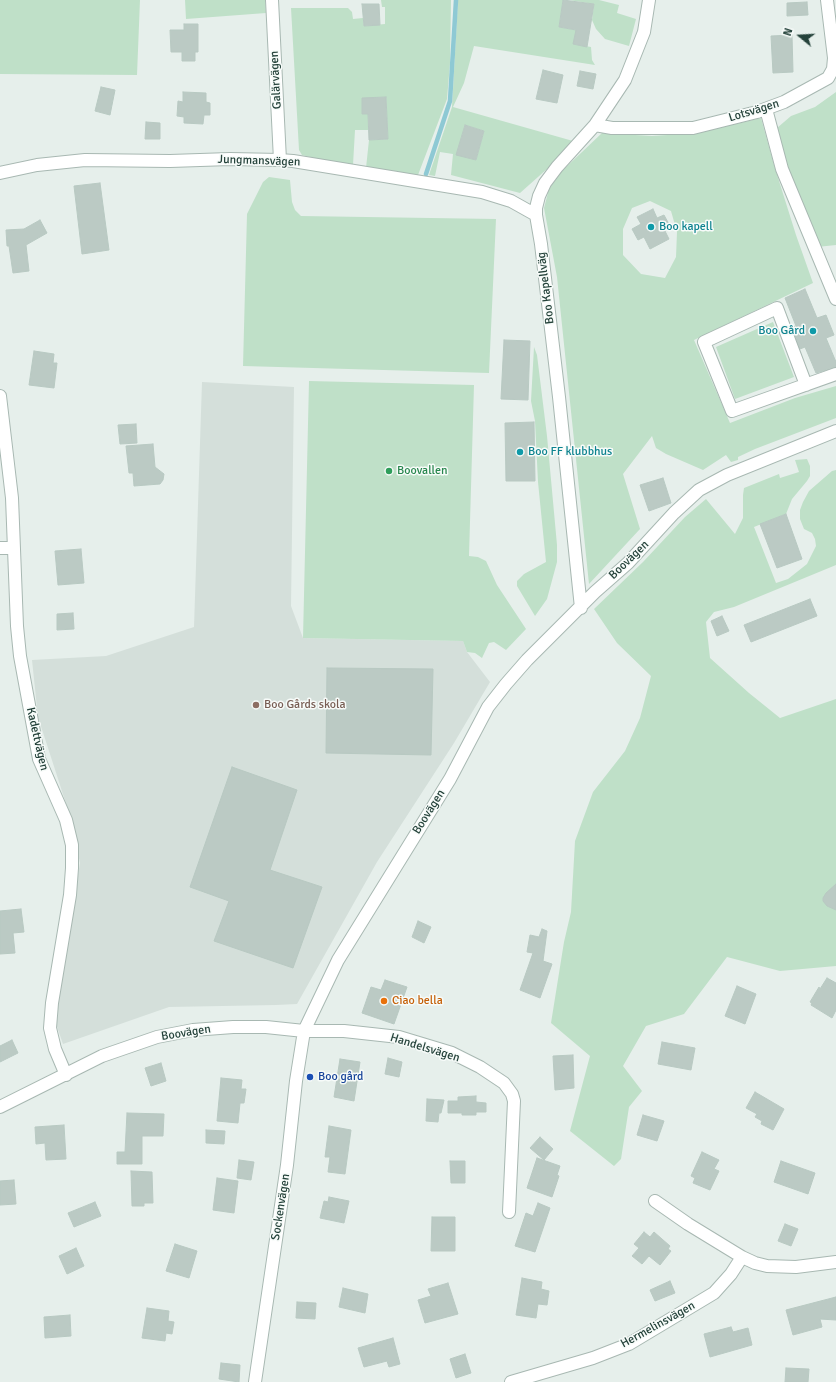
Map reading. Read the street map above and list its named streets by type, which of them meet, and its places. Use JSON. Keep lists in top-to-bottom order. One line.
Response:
{"streets":{"street":["Galärvägen","Lotsvägen","Jungmansvägen","Boo Kapellväg","Boovägen","Kadettvägen","Handelsvägen","Sockenvägen","Hermelinsvägen"]},"crossings":[["Galärvägen","Jungmansvägen"],["Lotsvägen","Boo Kapellväg"],["Jungmansvägen","Boo Kapellväg"],["Boo Kapellväg","Boovägen"],["Boovägen","Kadettvägen"],["Boovägen","Handelsvägen"],["Boovägen","Sockenvägen"],["Handelsvägen","Sockenvägen"]],"places":["Boo kapell","Boo Gård","Boo FF klubbhus","Boovallen","Boo Gårds skola","Ciao bella","Boo gård"],"north":"left"}
